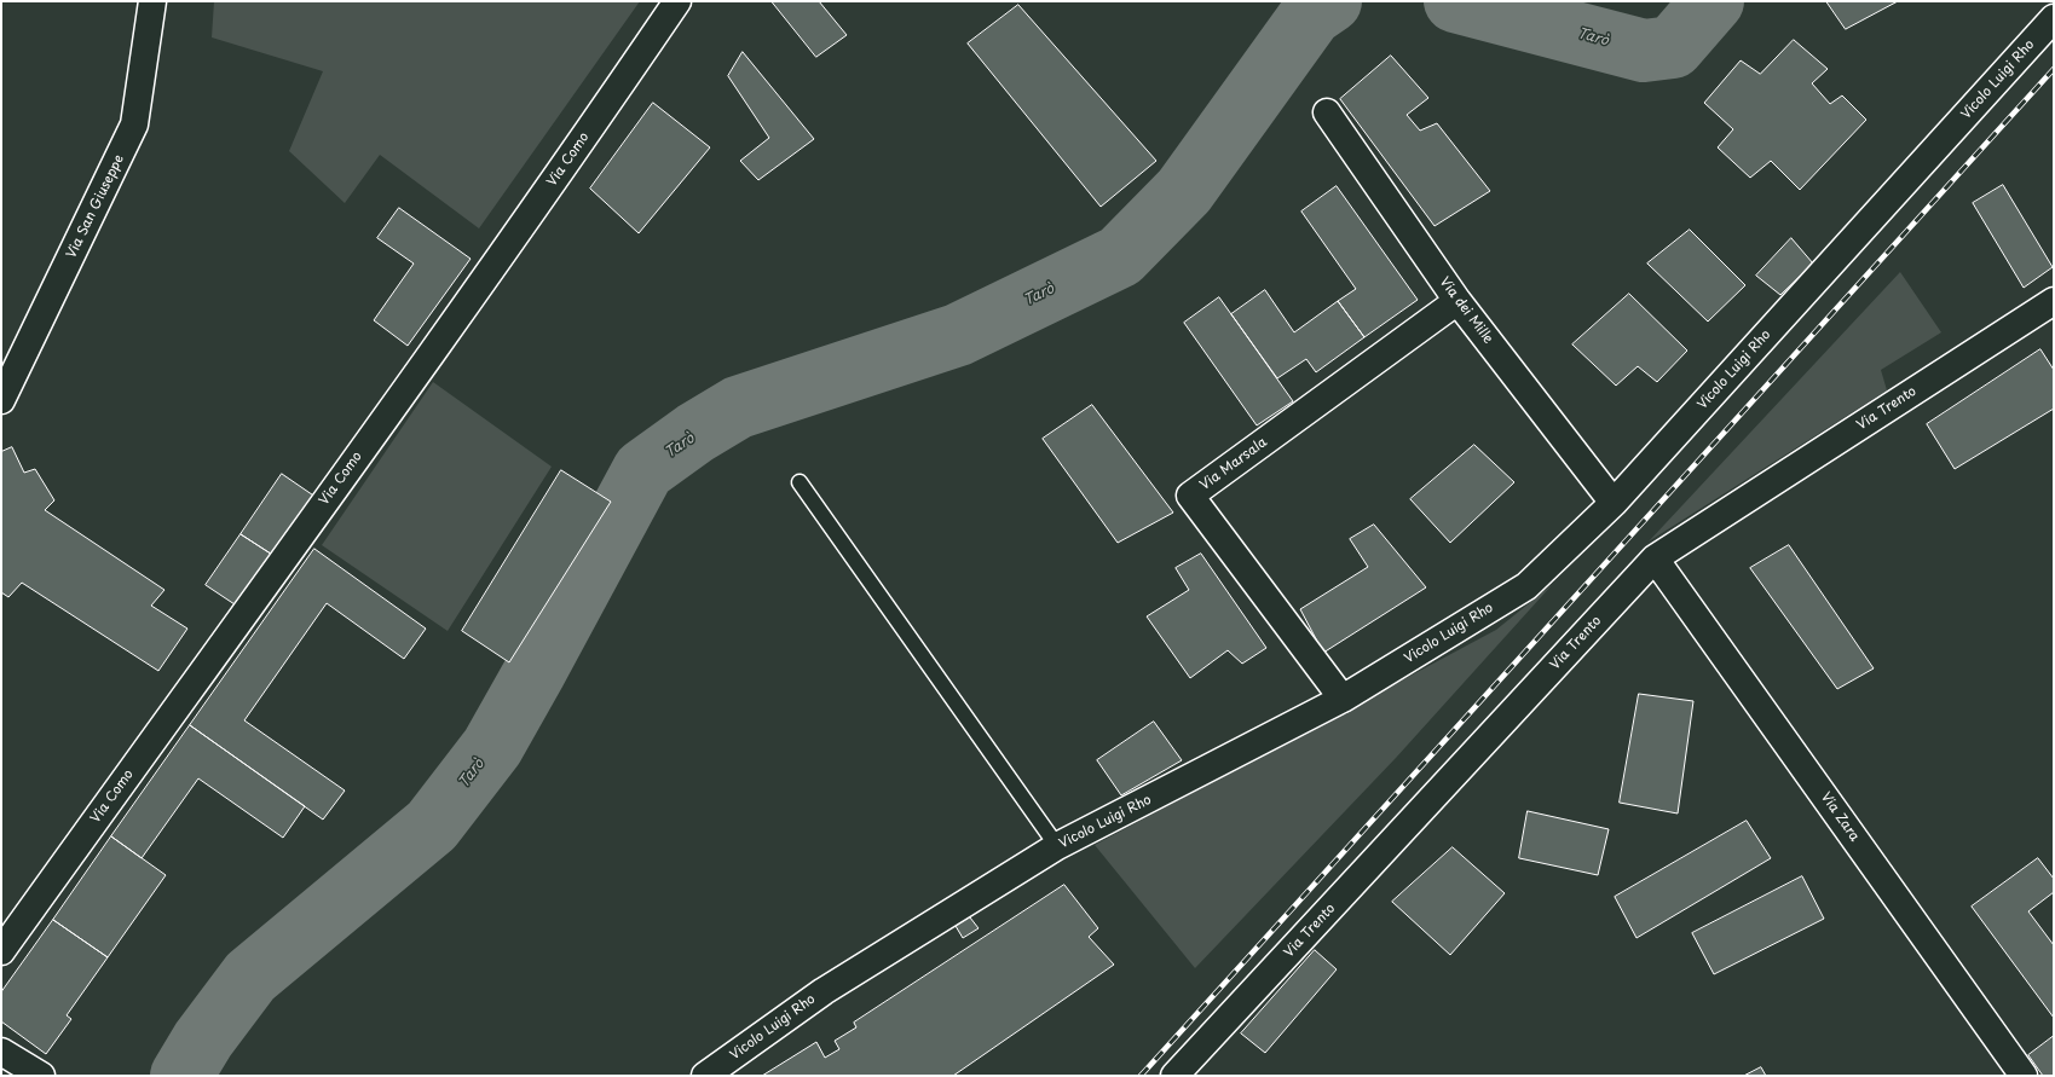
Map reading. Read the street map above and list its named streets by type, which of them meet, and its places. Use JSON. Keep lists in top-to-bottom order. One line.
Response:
{"streets":{"street":["Vicolo Luigi Rho","Via Como","Via San Giuseppe","Via dei Mille","Via Trento","Via Marsala","Via Zara"]},"crossings":[["Vicolo Luigi Rho","Via dei Mille"],["Vicolo Luigi Rho","Via Marsala"],["Via dei Mille","Via Marsala"],["Via Trento","Via Zara"]],"water":["Tarò"]}
